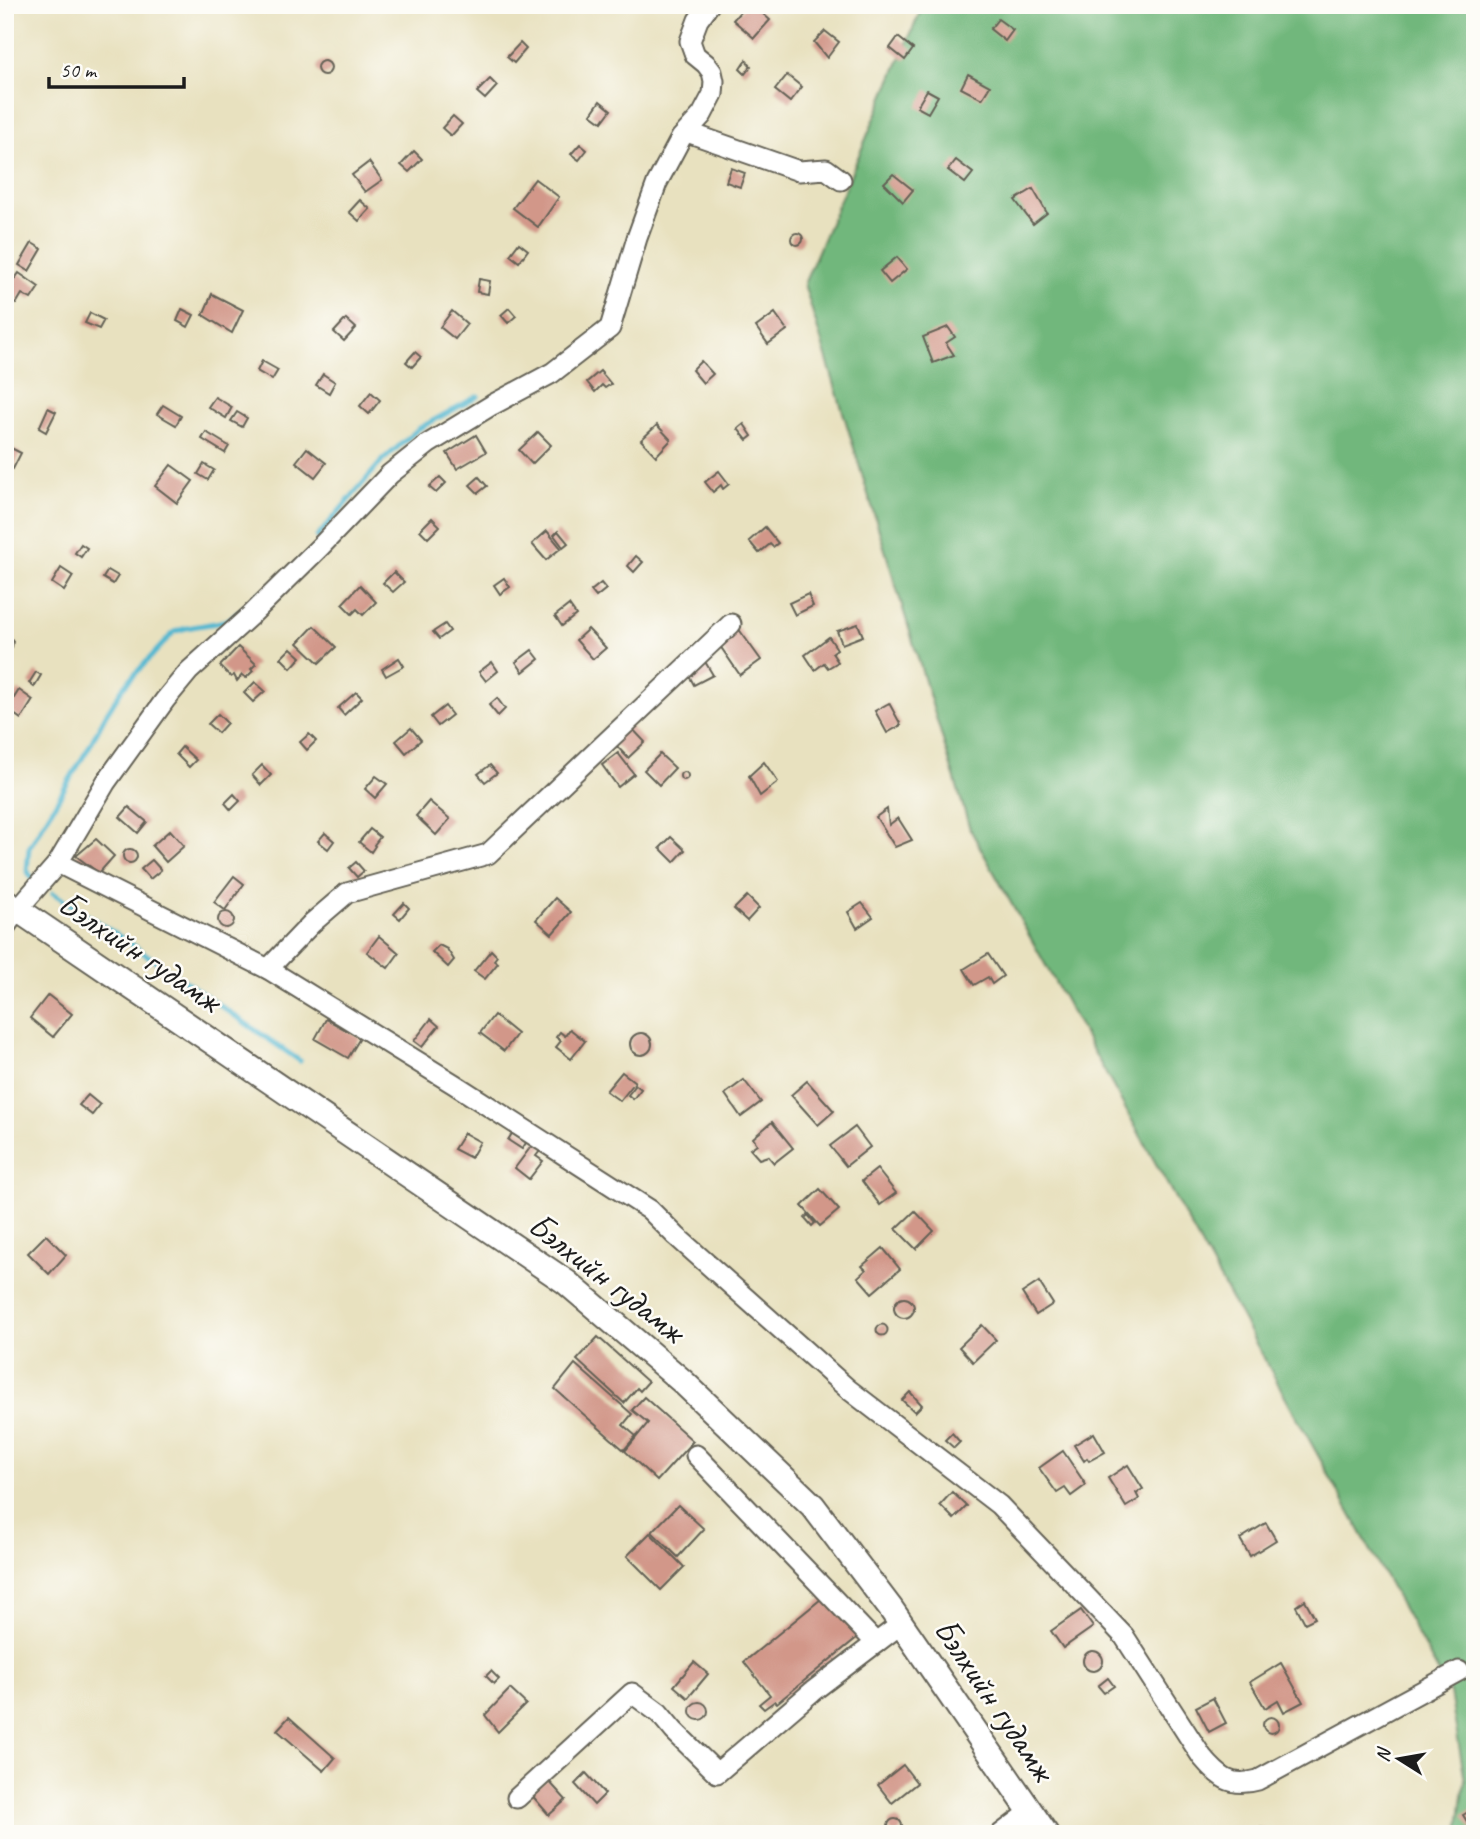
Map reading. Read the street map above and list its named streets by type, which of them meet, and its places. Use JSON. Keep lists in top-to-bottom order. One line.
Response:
{"streets":{"main road":["Бэлхийн гудамж"]},"scale_bar":"50 m","north":"left"}
